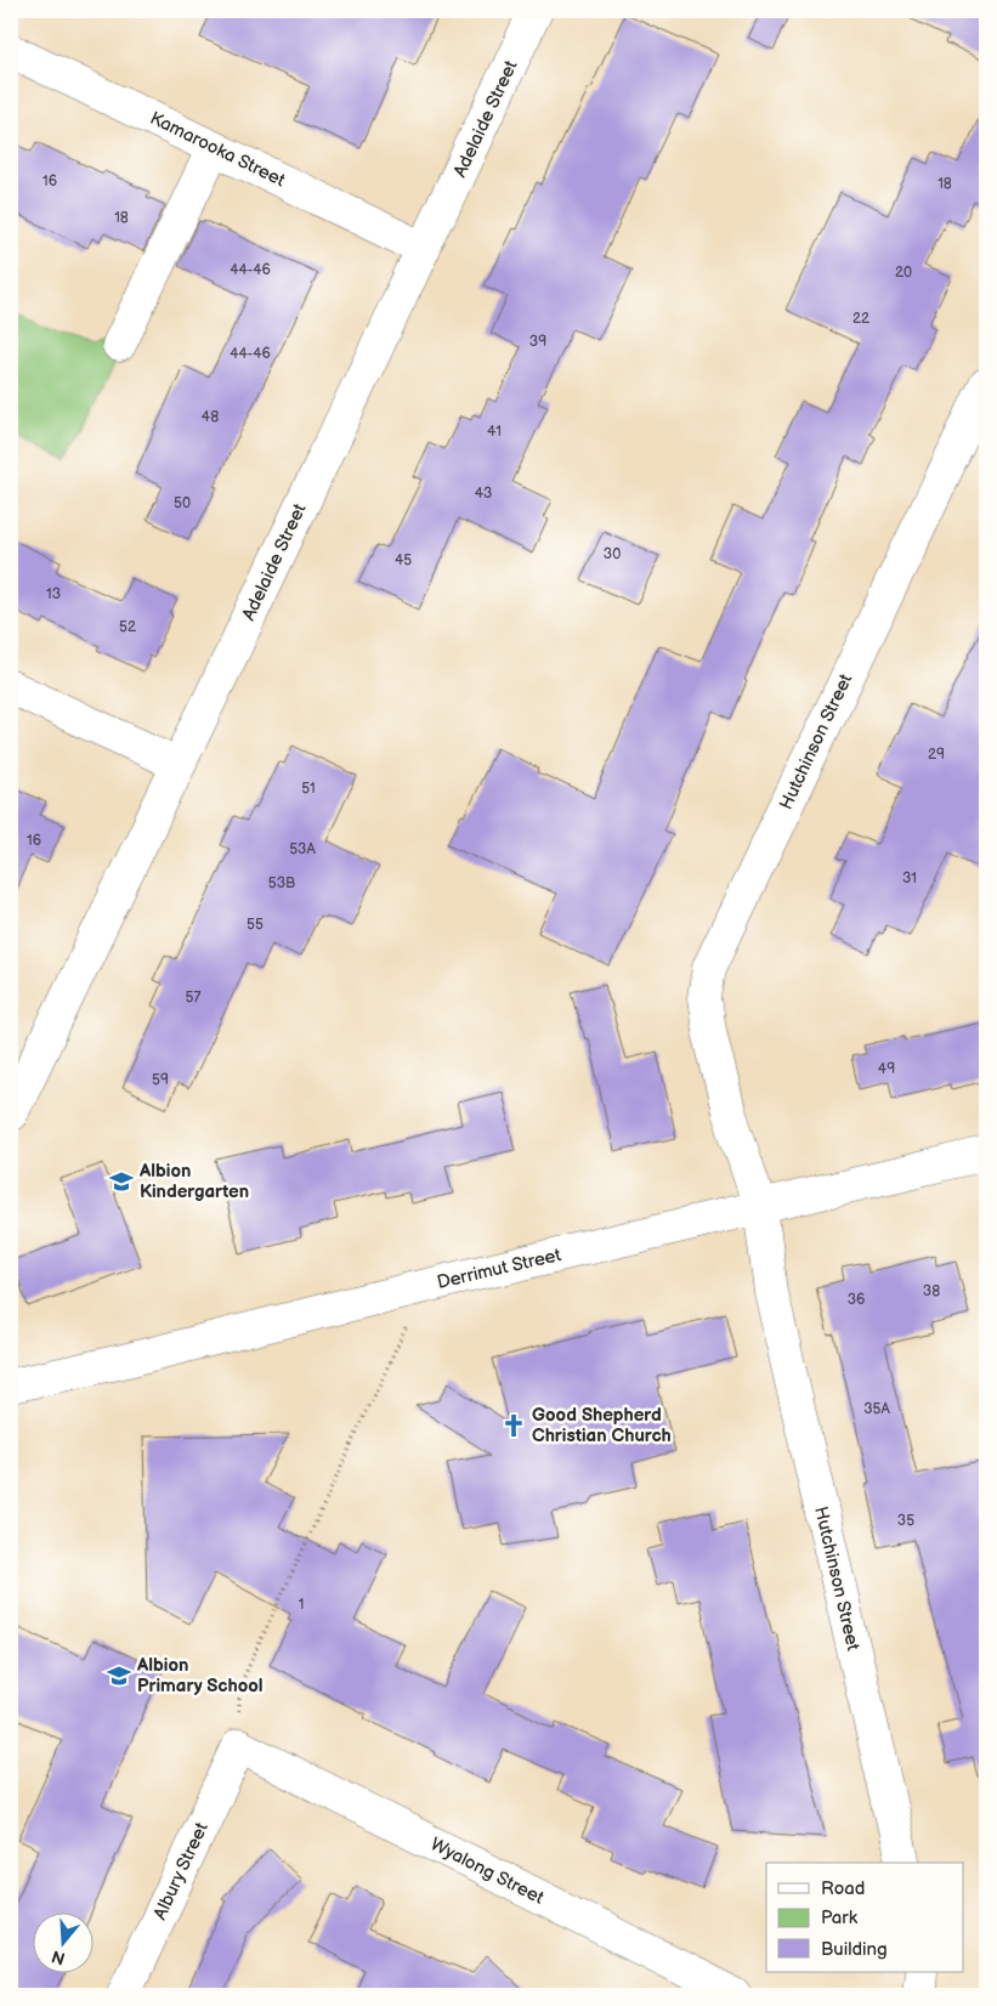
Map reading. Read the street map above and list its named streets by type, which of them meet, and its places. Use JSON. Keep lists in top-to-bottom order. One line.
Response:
{"streets":{"street":["Adelaide Street","Kamarooka Street","Hutchinson Street","Derrimut Street","Albury Street","Wyalong Street"]},"crossings":[["Adelaide Street","Kamarooka Street"],["Hutchinson Street","Derrimut Street"],["Albury Street","Wyalong Street"]],"places":{"school or university":["Albion Kindergarten","Albion Primary School"],"church":["Good Shepherd Christian Church"]},"house_numbers":["16","18","18","44-46","20","22","39","44-46","48","41","43","50","30","45","13","52","29","51","16","53A","31","53B","55","57","49","59","38","36","35A","35","1"],"legend":["Road","Park","Building"],"north":"bottom"}
